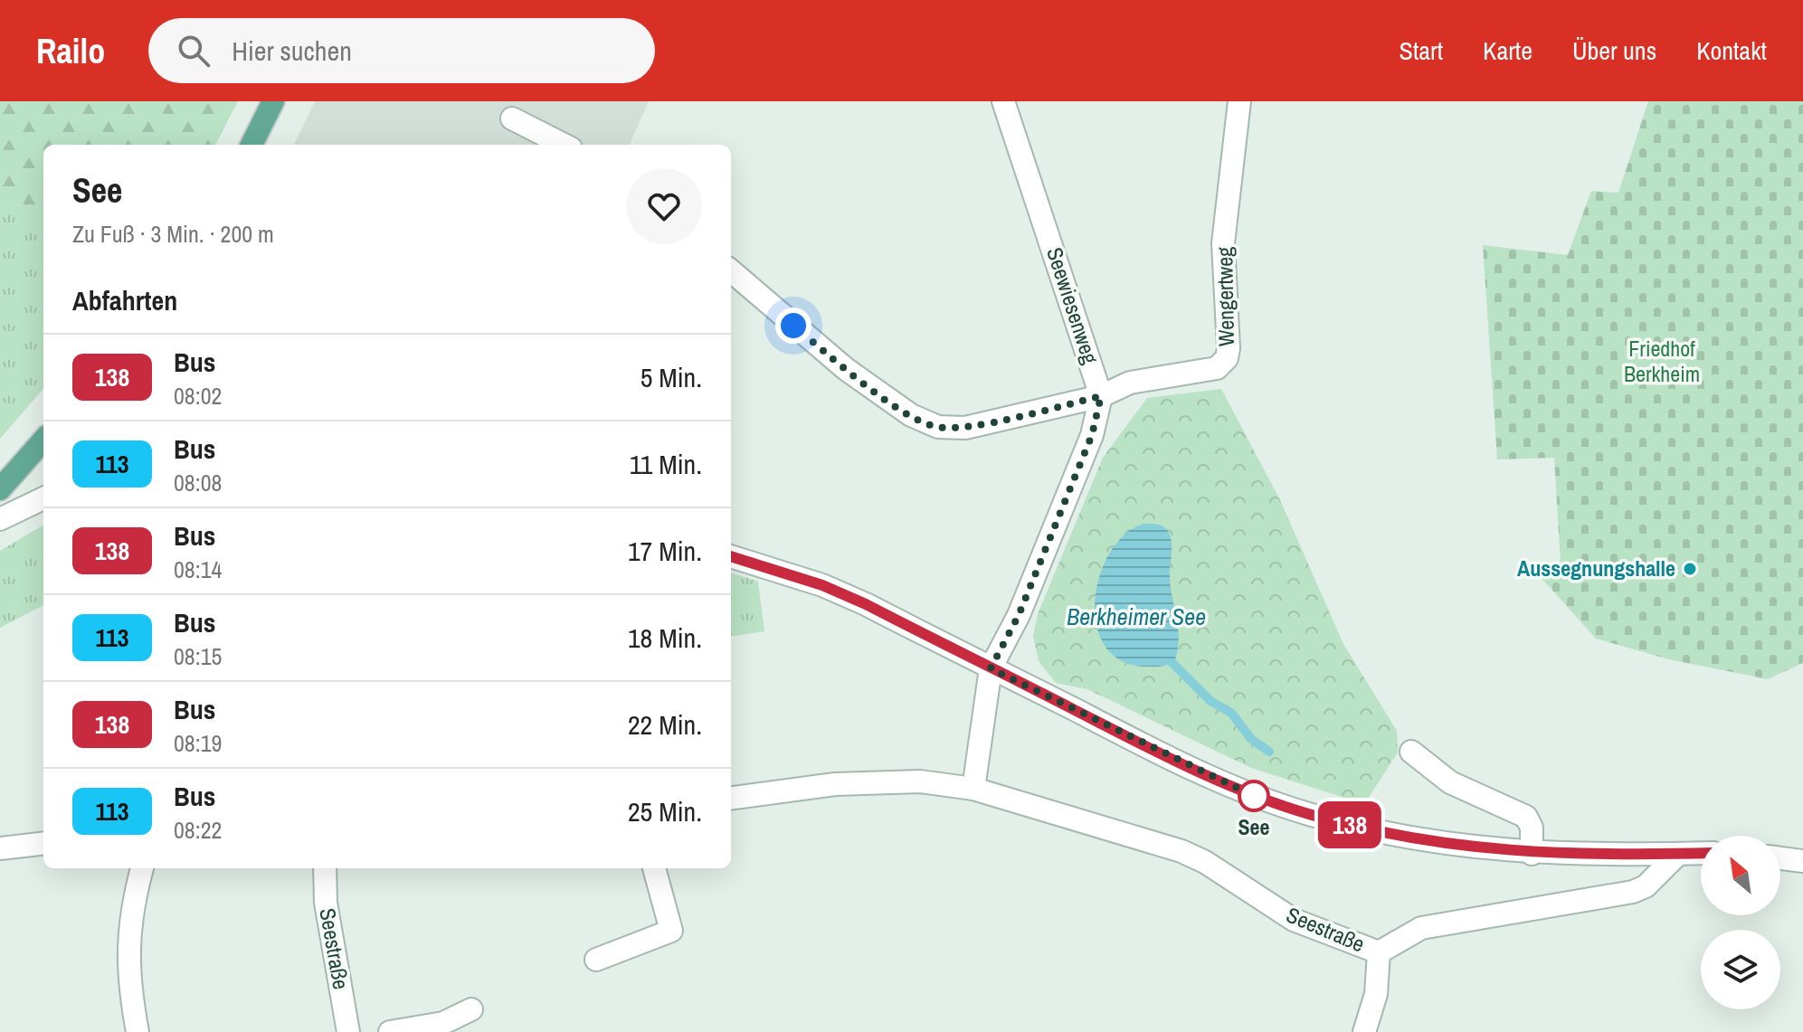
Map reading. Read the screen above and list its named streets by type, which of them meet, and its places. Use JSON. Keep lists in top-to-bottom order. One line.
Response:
{"streets":{"street":["Wengertweg","Seewiesenweg","Seestraße"]},"crossings":[["Wengertweg","Seewiesenweg"]],"water":["Berkheimer See"],"parks":["Friedhof Berkheim"],"places":["Aussegnungshalle","See"],"lines":["bus line 138"],"north":"top left","page":{"header":"Railo","search":"Hier suchen","nav":["Start","Karte","Über uns","Kontakt"],"on_map":"138","heading":[["See","Zu Fuß · 3 Min. · 200 m"],"Abfahrten"],"list":[{"mark":"138","name":"Bus","note":"08:02","value":"5 Min."},{"mark":"113","name":"Bus","note":"08:08","value":"11 Min."},{"mark":"138","name":"Bus","note":"08:14","value":"17 Min."},{"mark":"113","name":"Bus","note":"08:15","value":"18 Min."},{"mark":"138","name":"Bus","note":"08:19","value":"22 Min."},{"mark":"113","name":"Bus","note":"08:22","value":"25 Min."}]}}
